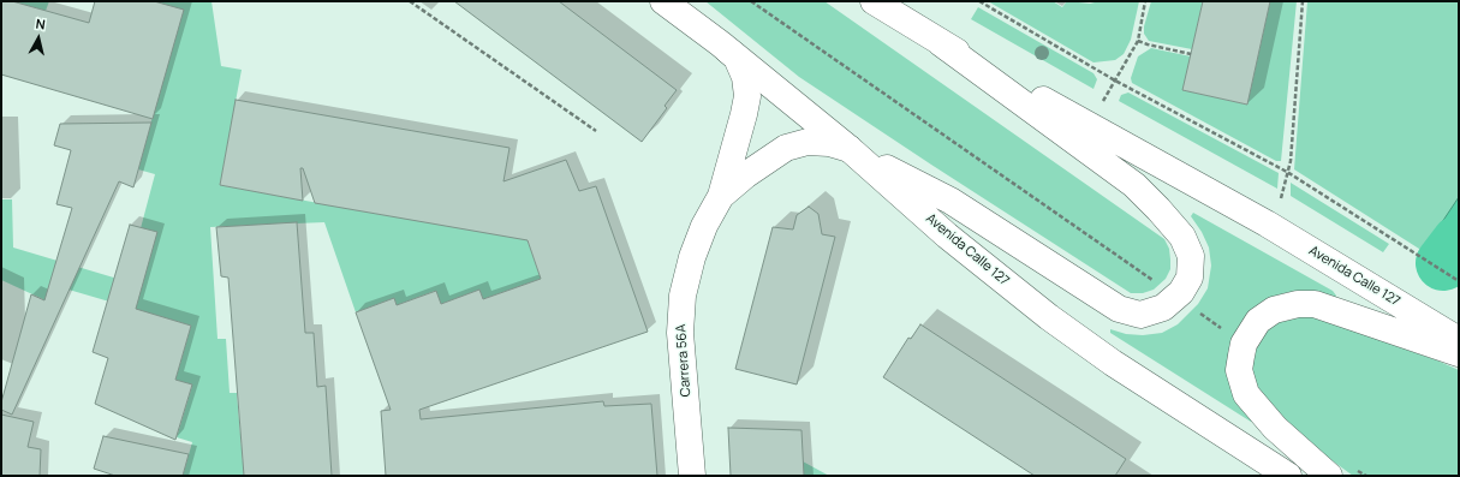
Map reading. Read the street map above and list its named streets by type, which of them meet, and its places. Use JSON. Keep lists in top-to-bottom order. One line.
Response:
{"streets":{"main road":["Avenida Calle 127","Carrera 56A"]},"crossings":[["Avenida Calle 127","Carrera 56A"]],"north":"top"}
